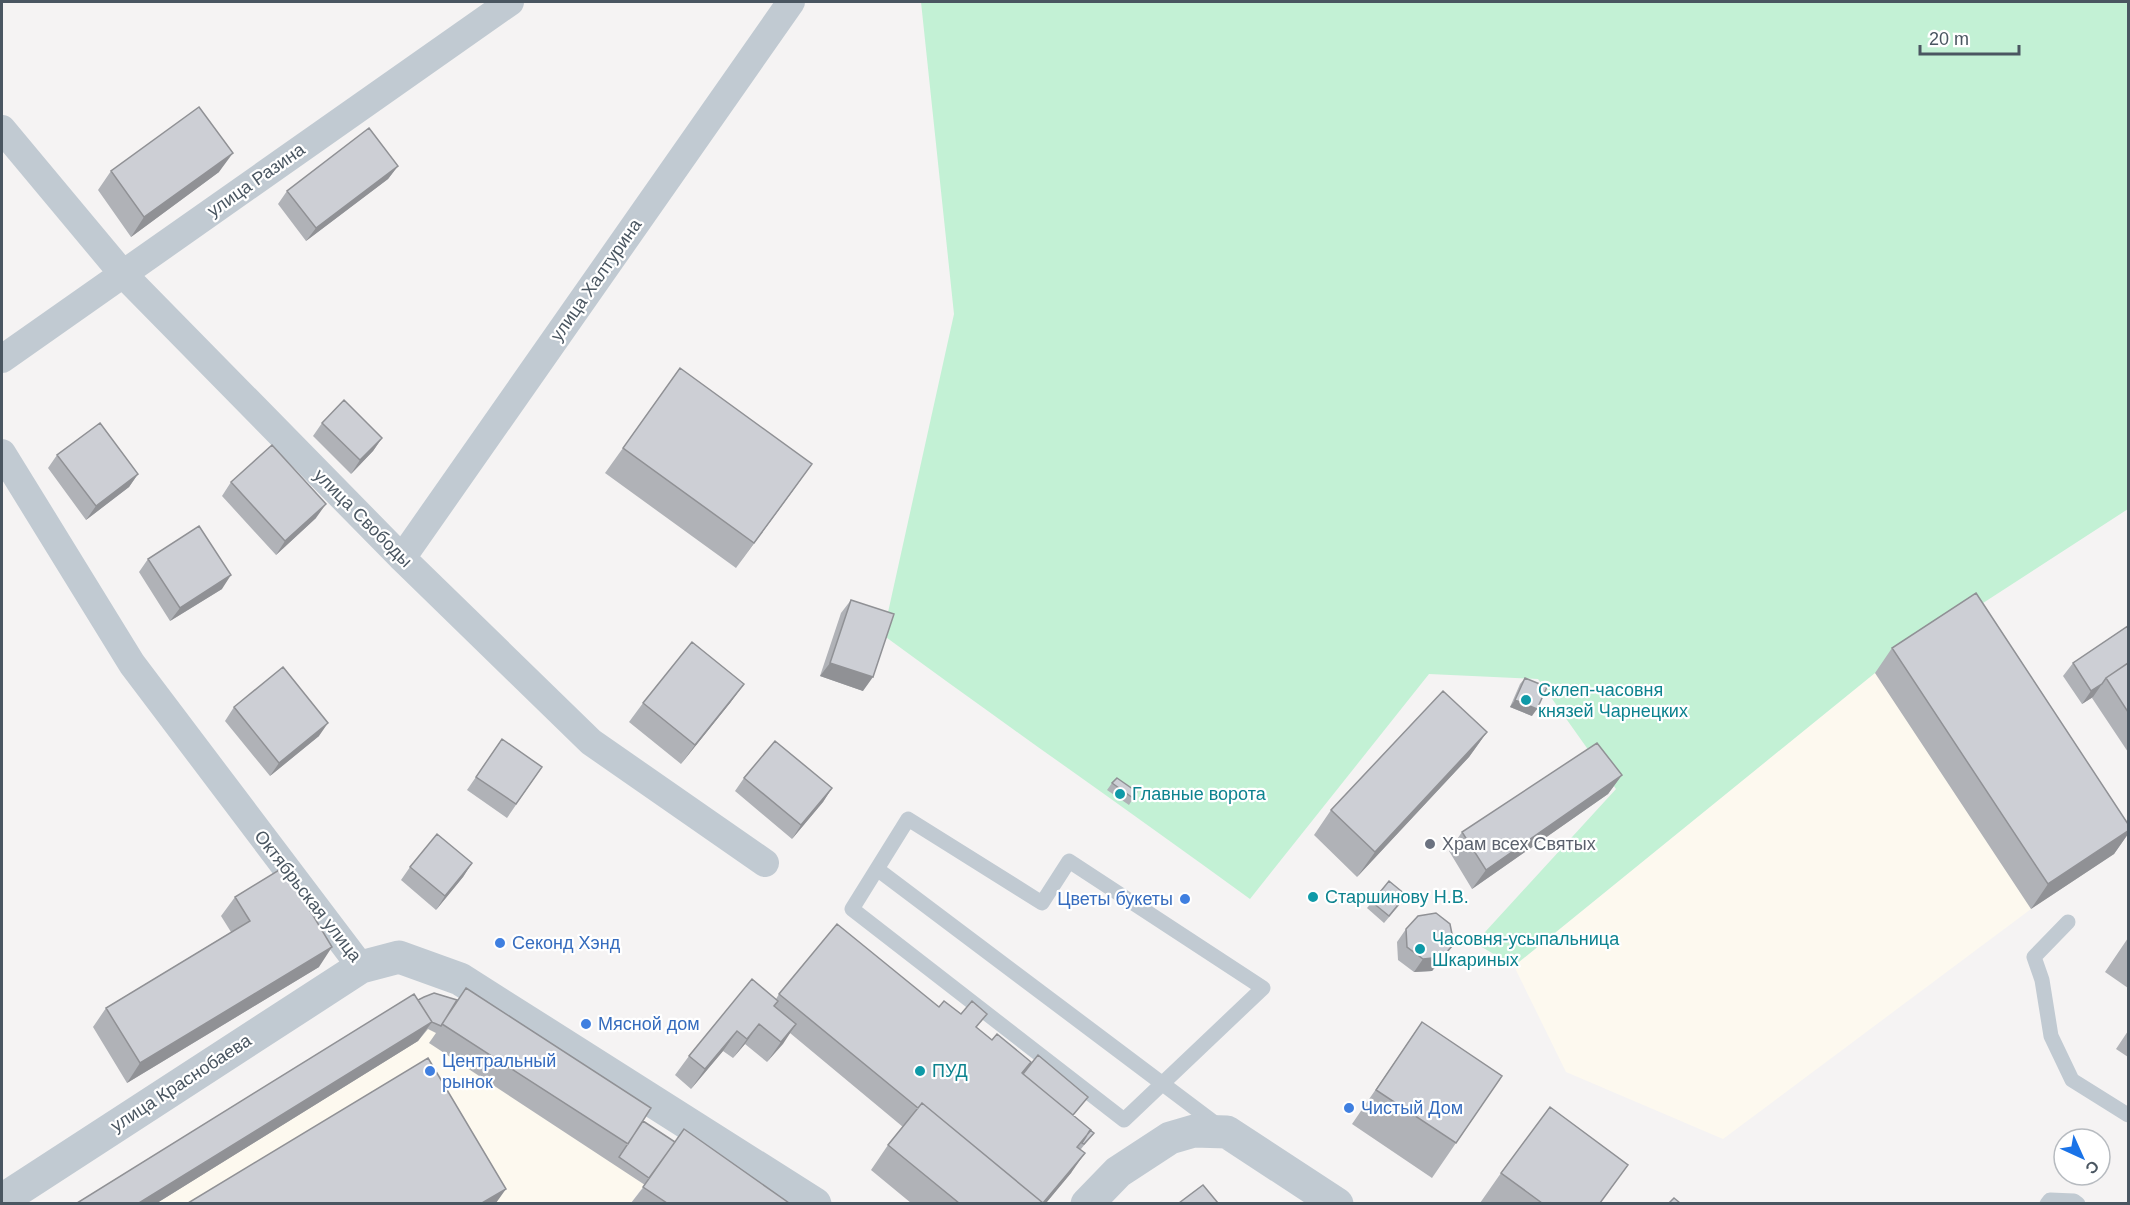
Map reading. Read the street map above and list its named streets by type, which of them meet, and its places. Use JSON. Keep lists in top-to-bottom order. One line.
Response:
{"streets":{"street":["улица Разина","улица Халтурина","улица Свободы","Октябрьская улица","улица Краснобаева"]},"crossings":[["улица Разина","улица Свободы"],["улица Халтурина","улица Свободы"],["Октябрьская улица","улица Краснобаева"]],"places":["Склеп-часовня князей Чарнецких","Главные ворота","Храм всех Святых","Старшинову Н.В.","Цветы букеты","Секонд Хэнд","Часовня-усыпальница Шкариных","Мясной дом","Центральный рынок","ПУД","Чистый Дом"],"scale_bar":"20 m","north":"bottom right"}
